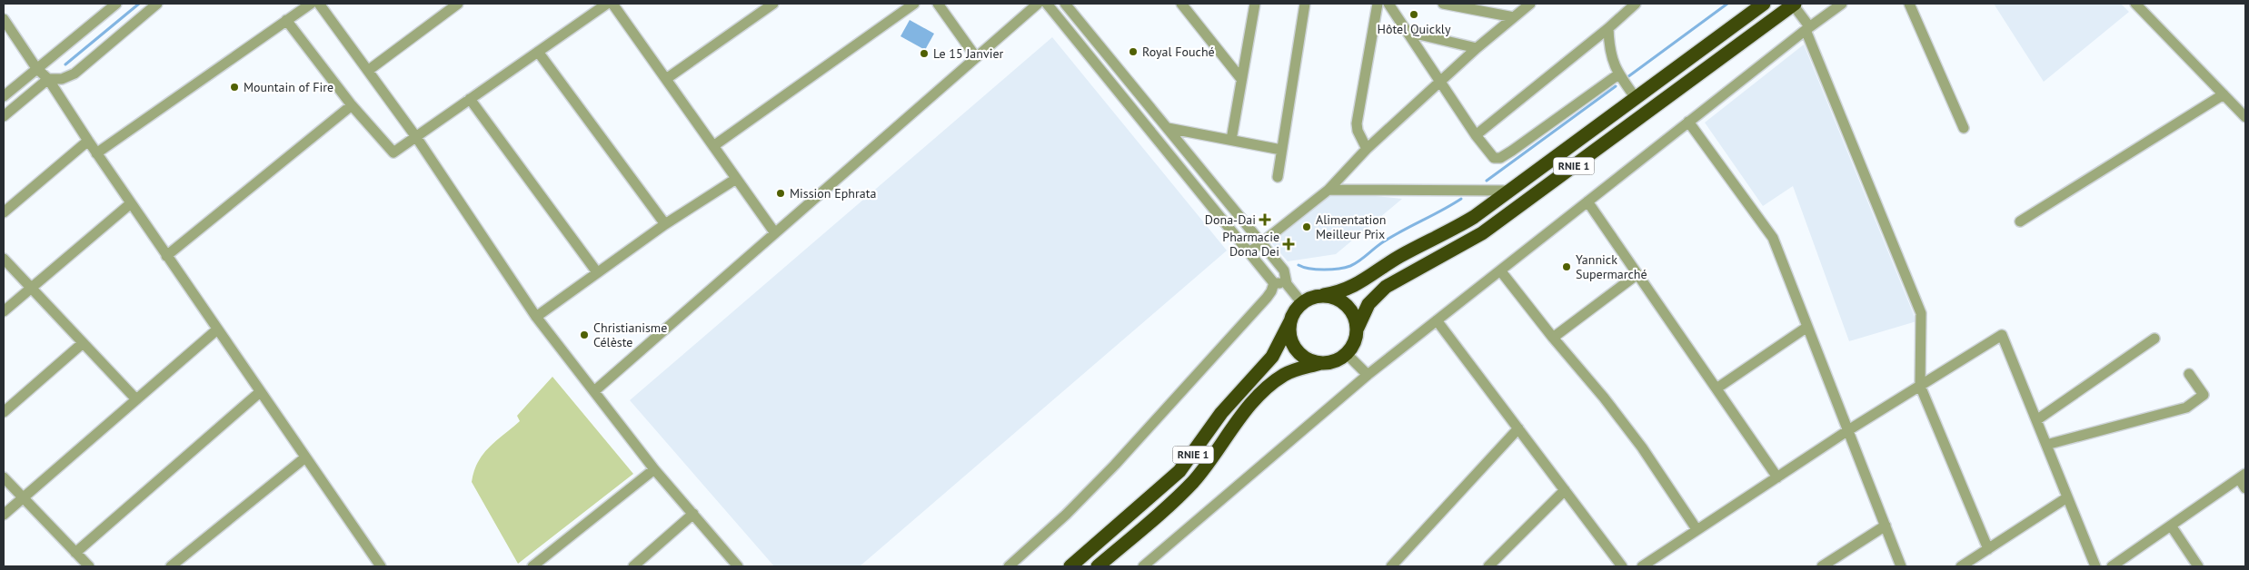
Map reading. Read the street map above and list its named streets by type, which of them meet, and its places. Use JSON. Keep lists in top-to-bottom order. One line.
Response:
{"streets":{"highway":["RNIE 1"]},"places":{"other":["Hôtel Quickly","Royal Fouché","Le 15 Janvier","Mountain of Fire","Mission Ephrata","Alimentation Meilleur Prix","Yannick Supermarché","Christianisme Célèste"],"health":["Dona-Dai","Pharmacie Dona Dei"]}}
